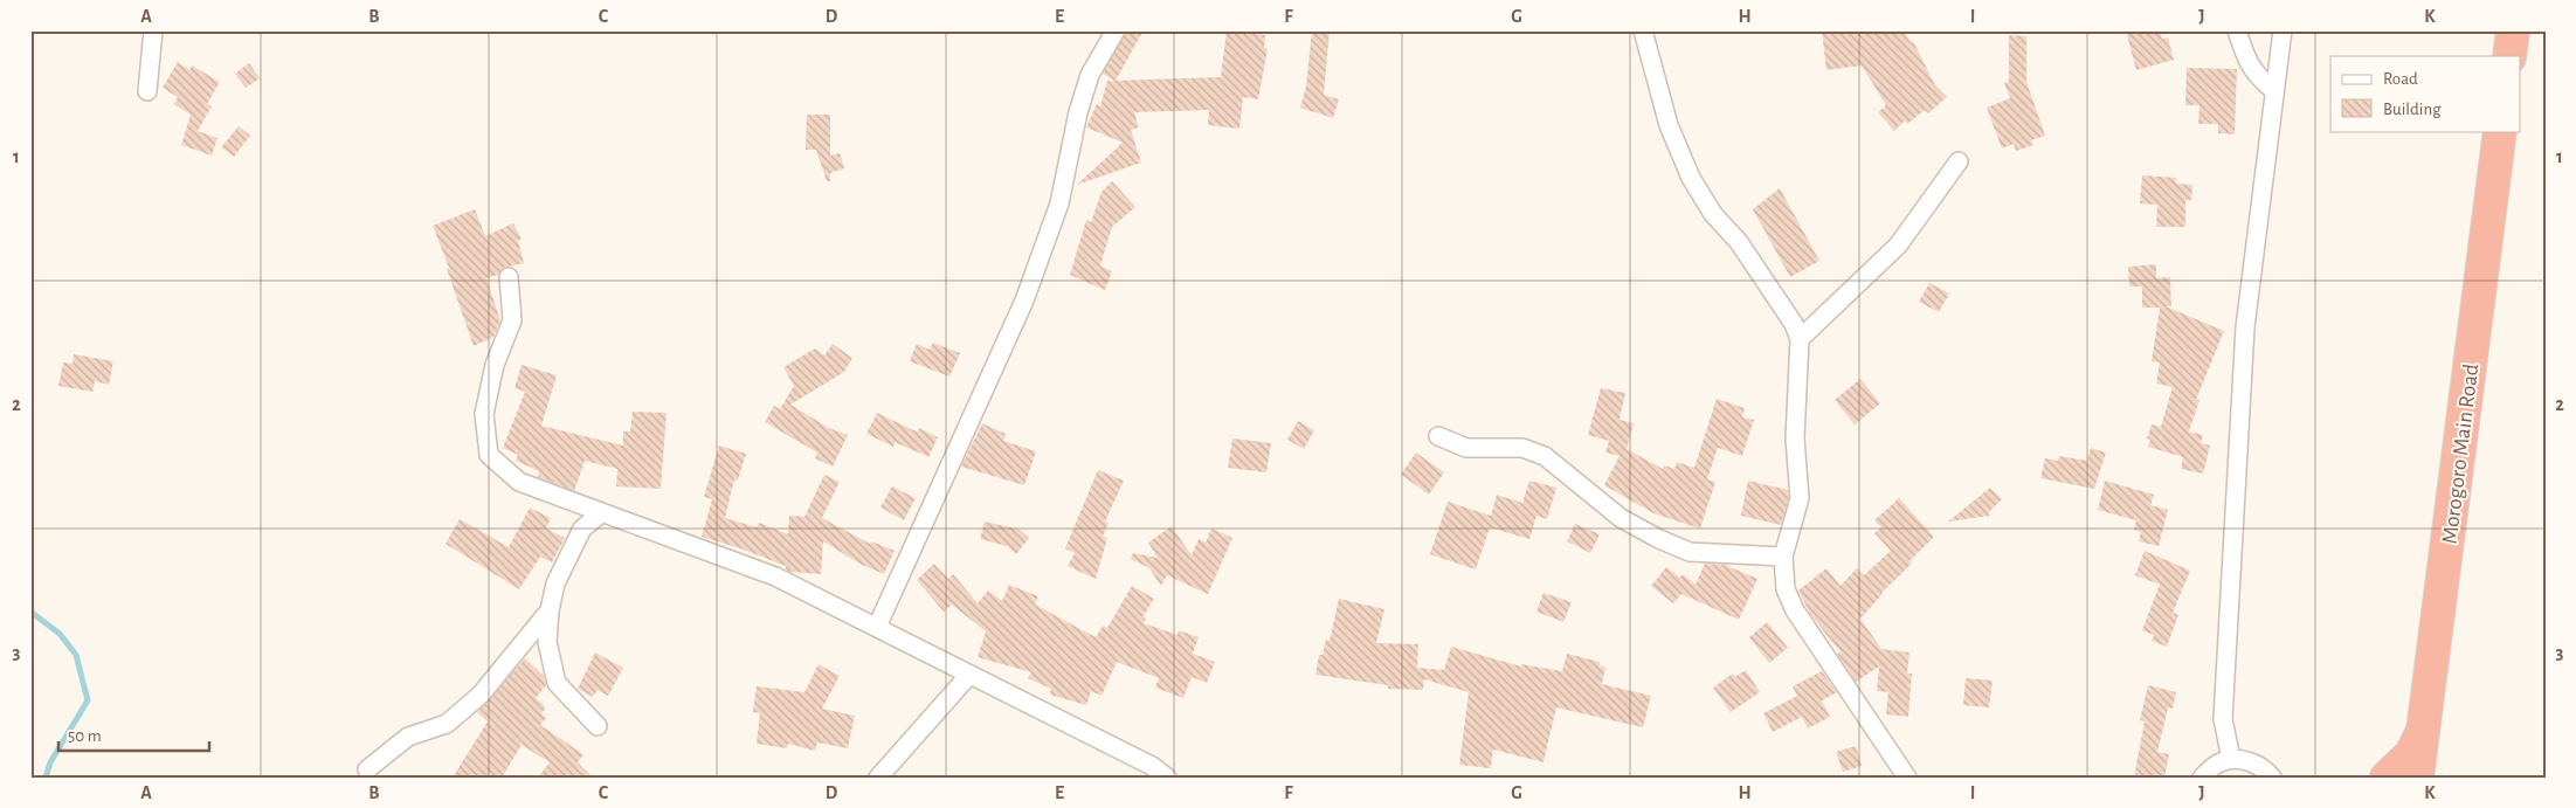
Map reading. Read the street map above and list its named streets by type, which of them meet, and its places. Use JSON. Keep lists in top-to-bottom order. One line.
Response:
{"streets":{"highway":["Morogoro Main Road"]},"legend":["Road","Building"],"scale_bar":"50 m","grid":{"columns":["A","B","C","D","E","F","G","H","I","J","K"],"rows":["1","2","3"]}}
